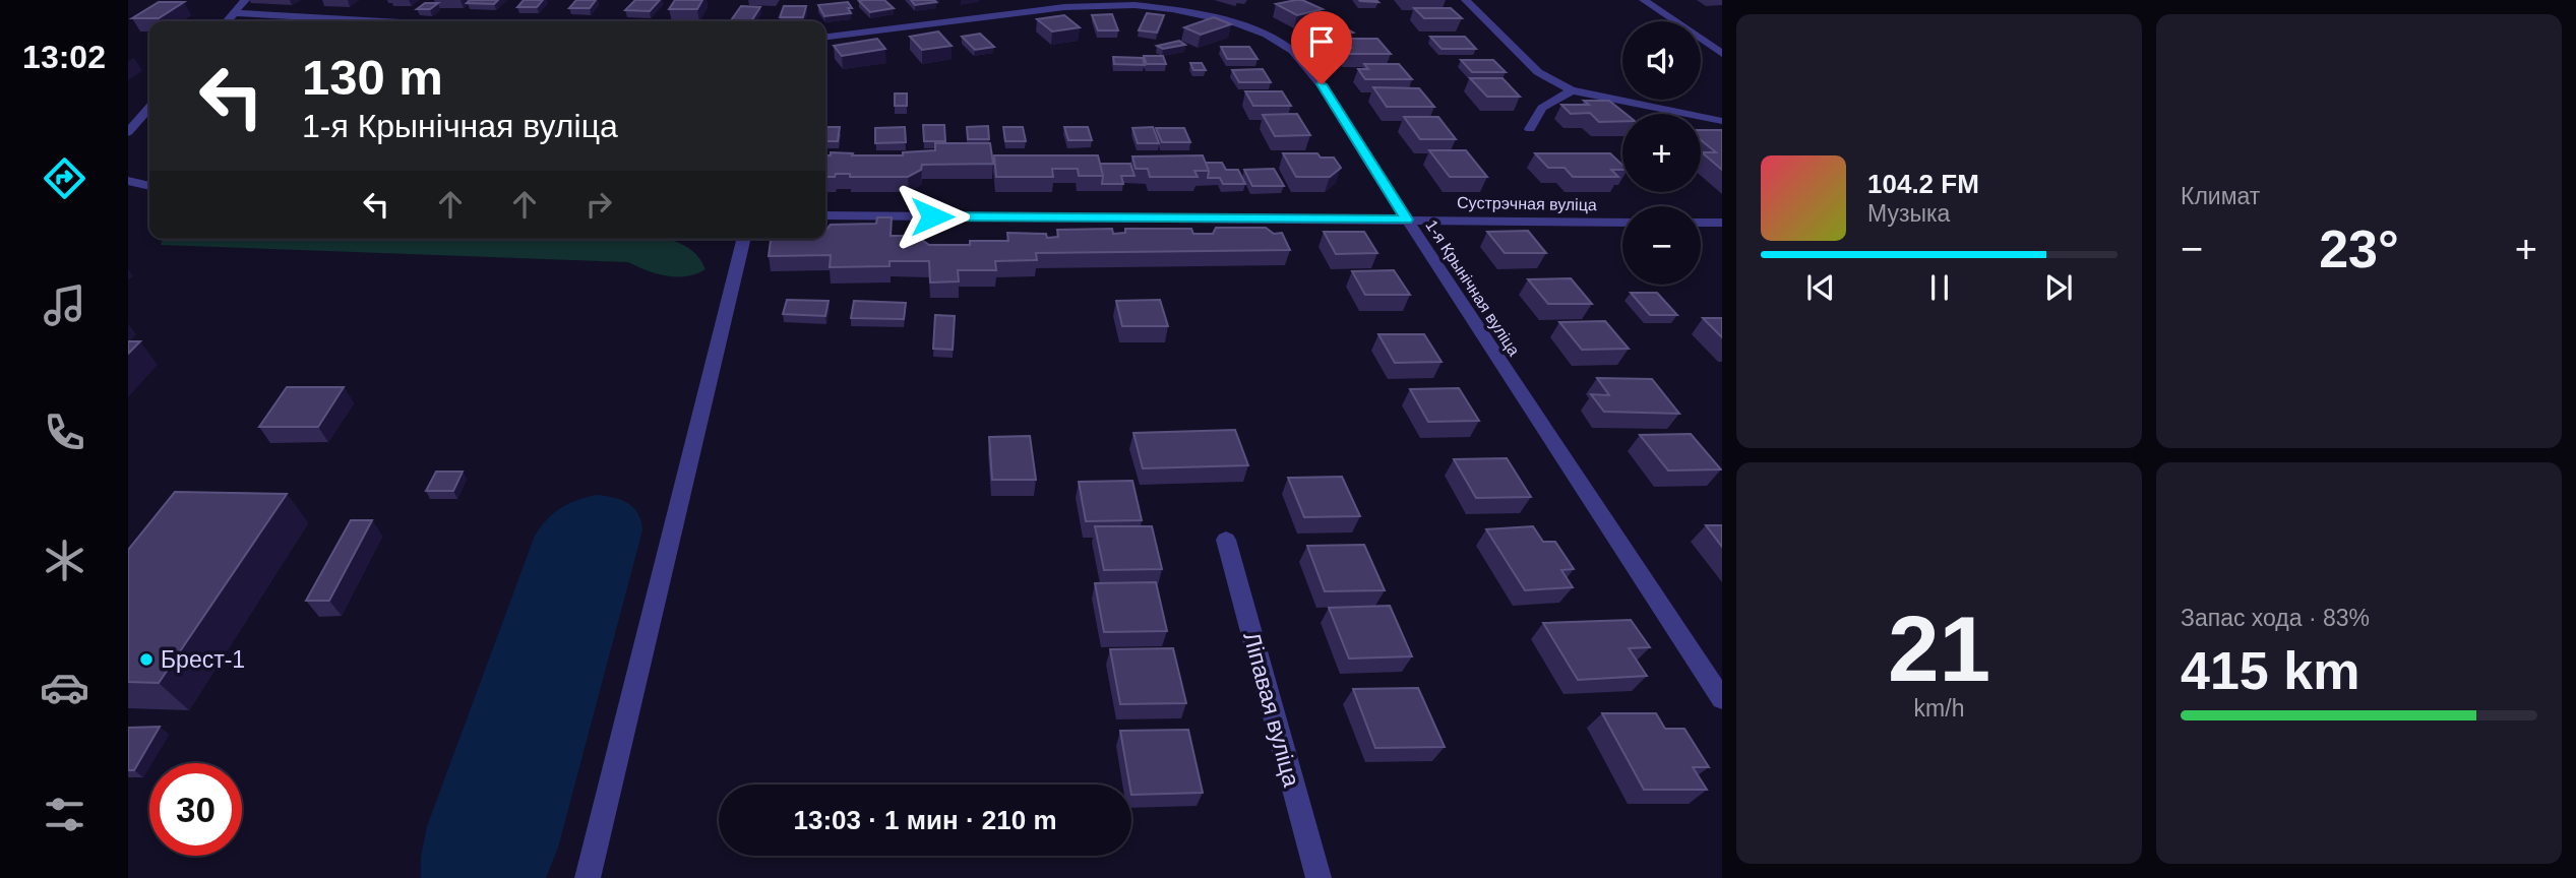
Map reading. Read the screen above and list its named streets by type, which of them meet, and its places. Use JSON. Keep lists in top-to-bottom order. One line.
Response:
{"streets":{"street":["Сустрэчная вуліца","1-я Крынічная вуліца","Ліпавая вуліца"]},"crossings":[["Сустрэчная вуліца","1-я Крынічная вуліца"]],"places":["Брест-1"],"page":{"tabs":"13:02","tile":["Климат",["21","km/h"],["Запас хода · 83%","415 km"]],"map_buttons":["+","−"],"turn":["130 m","1-я Крынічная вуліца"],"song":["104.2 FM","Музыка"],"heat":["−","23°","+"],"limit":"30","trip":"13:03 · 1 мин · 210 m"}}
